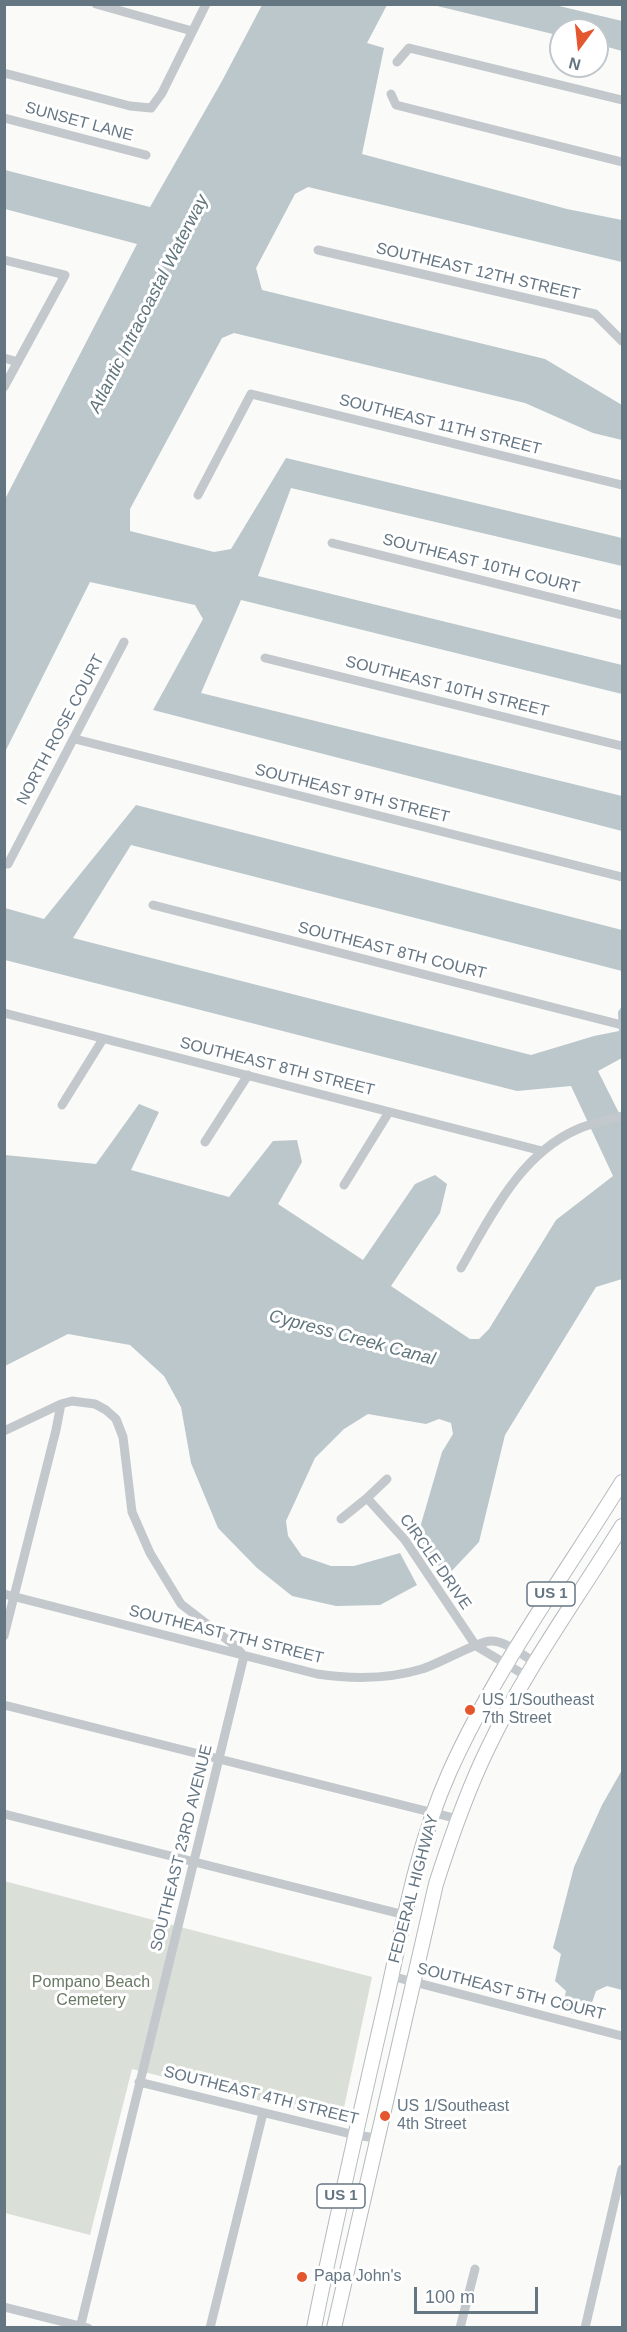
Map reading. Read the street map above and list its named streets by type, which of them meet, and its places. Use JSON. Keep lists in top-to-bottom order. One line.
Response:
{"streets":{"main road":["US 1","FEDERAL HIGHWAY"],"street":["SUNSET LANE","SOUTHEAST 12TH STREET","SOUTHEAST 11TH STREET","SOUTHEAST 10TH COURT","SOUTHEAST 10TH STREET","NORTH ROSE COURT","SOUTHEAST 9TH STREET","SOUTHEAST 8TH COURT","SOUTHEAST 8TH STREET","CIRCLE DRIVE","SOUTHEAST 7TH STREET","SOUTHEAST 23RD AVENUE","SOUTHEAST 5TH COURT","SOUTHEAST 4TH STREET"]},"crossings":[["NORTH ROSE COURT","SOUTHEAST 9TH STREET"],["CIRCLE DRIVE","SOUTHEAST 7TH STREET"],["SOUTHEAST 7TH STREET","SOUTHEAST 23RD AVENUE"],["SOUTHEAST 7TH STREET","FEDERAL HIGHWAY"],["SOUTHEAST 23RD AVENUE","SOUTHEAST 4TH STREET"],["FEDERAL HIGHWAY","SOUTHEAST 5TH COURT"],["FEDERAL HIGHWAY","SOUTHEAST 4TH STREET"]],"water":["Atlantic Intracoastal Waterway","Cypress Creek Canal"],"parks":["Pompano Beach Cemetery"],"places":["US 1/Southeast 7th Street","US 1/Southeast 4th Street","Papa John's"],"scale_bar":"100 m","north":"bottom"}
